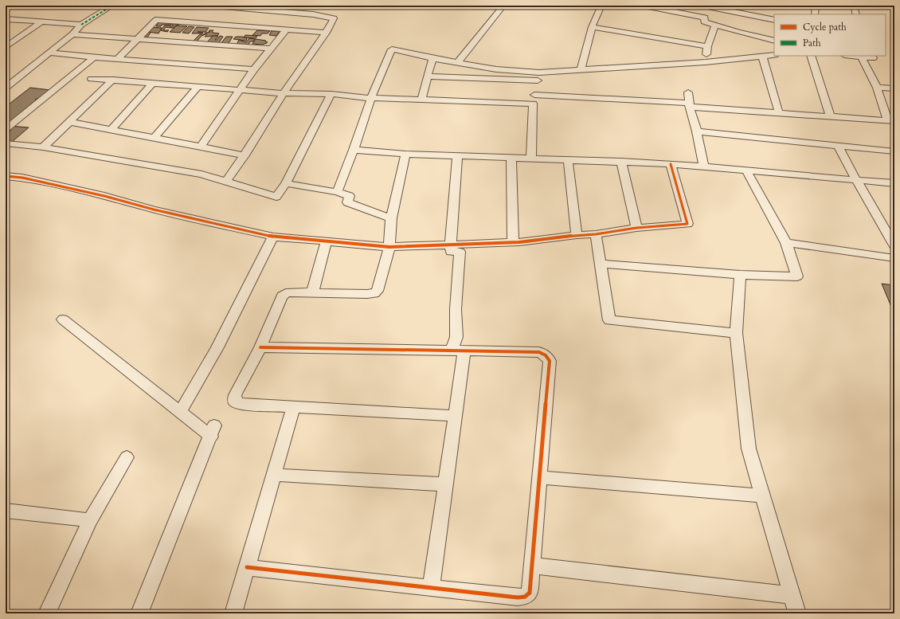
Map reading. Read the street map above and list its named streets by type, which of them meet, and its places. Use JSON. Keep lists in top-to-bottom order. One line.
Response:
{"legend":["Cycle path","Path"]}
